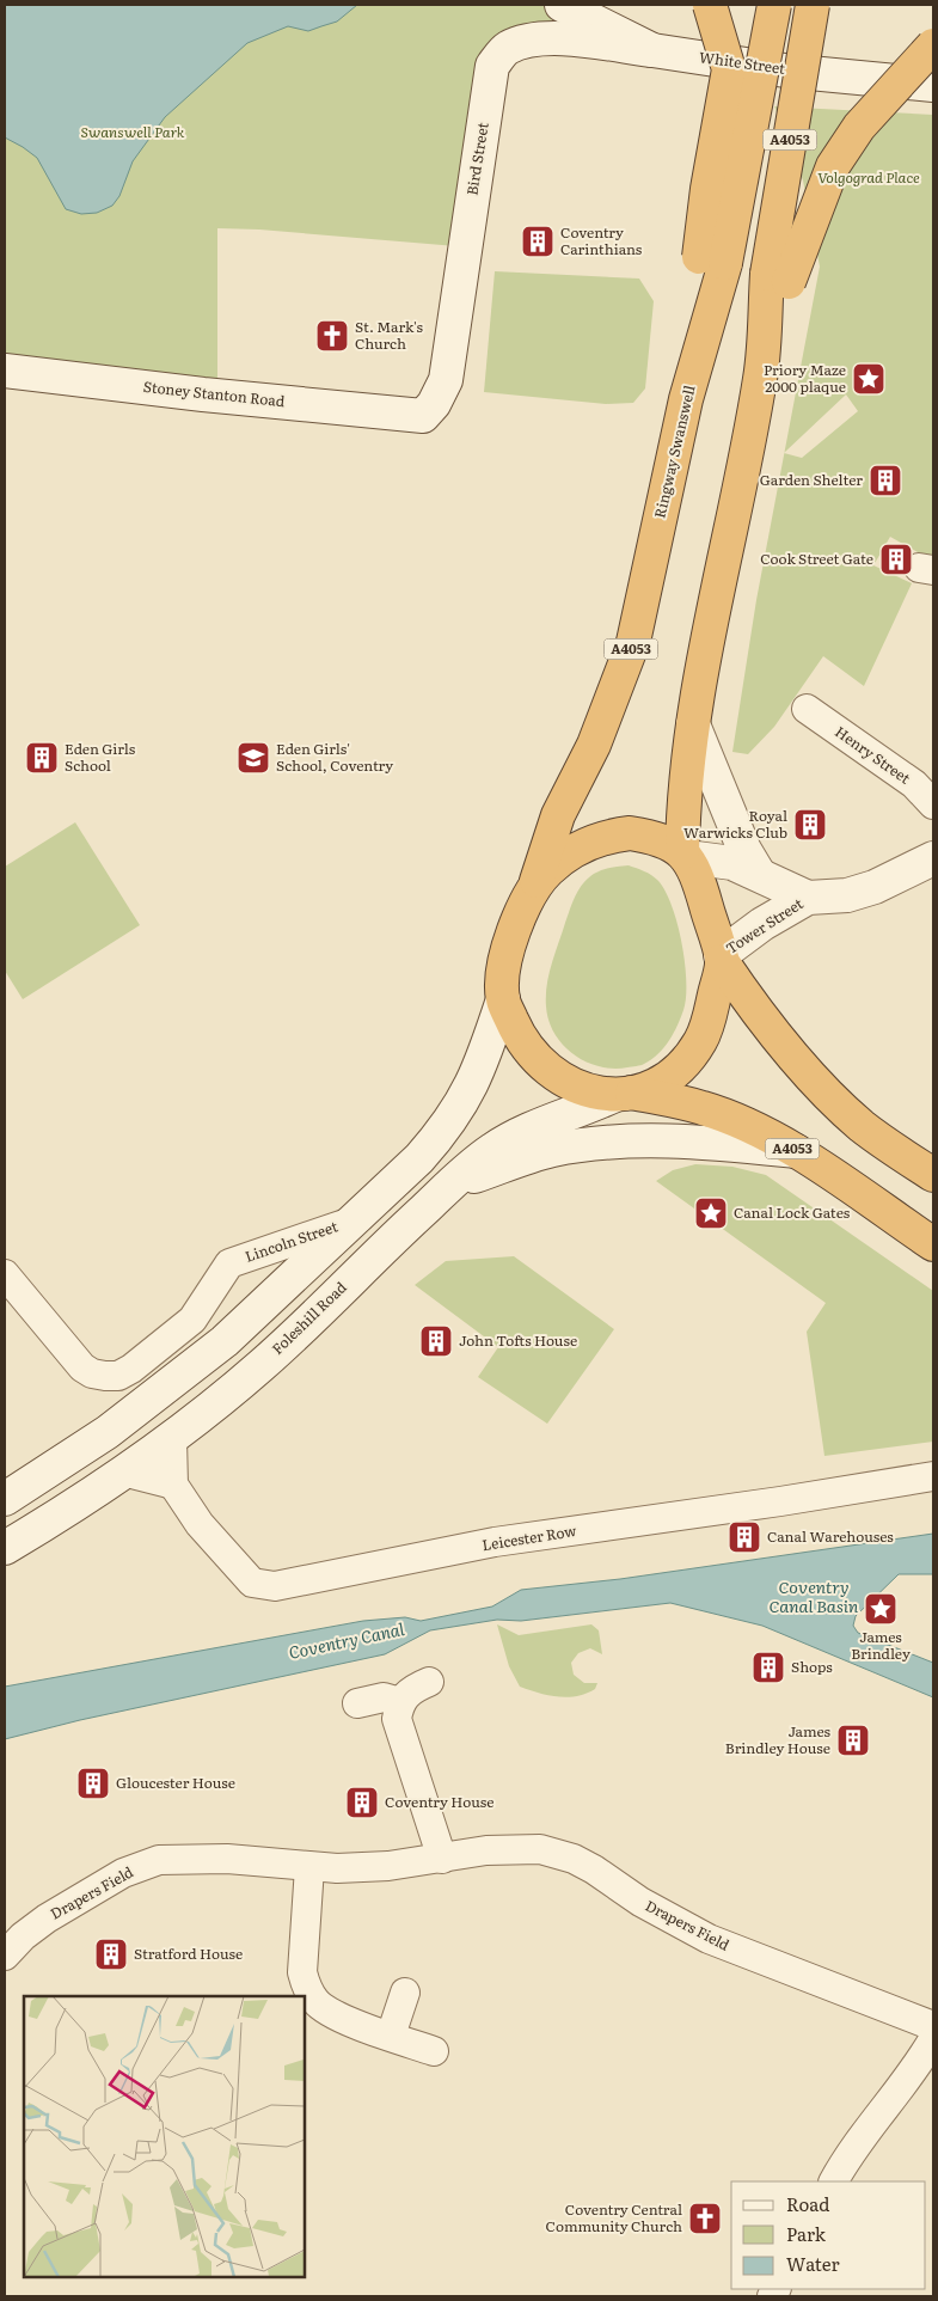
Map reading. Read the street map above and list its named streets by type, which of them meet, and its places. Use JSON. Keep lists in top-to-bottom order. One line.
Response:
{"streets":{"highway":["A4053","Ringway Swanswell"],"main road":["White Street","Bird Street","Stoney Stanton Road","Tower Street","Foleshill Road"],"street":["Henry Street","Lincoln Street","Leicester Row","Drapers Field"]},"crossings":[["White Street","Bird Street"],["A4053","Ringway Swanswell"],["A4053","Tower Street"],["A4053","Foleshill Road"],["Bird Street","Stoney Stanton Road"]],"water":["Coventry Canal Basin","Coventry Canal"],"parks":["Swanswell Park","Volgograd Place"],"places":{"building":["Coventry Carinthians","Garden Shelter","Cook Street Gate","Eden Girls School","Royal Warwicks Club","John Tofts House","Canal Warehouses","Shops","James Brindley House","Gloucester House","Coventry House","Stratford House"],"church":["St. Mark's Church","Coventry Central Community Church"],"place":["Priory Maze 2000 plaque","Canal Lock Gates","James Brindley"],"school or university":["Eden Girls' School, Coventry"]},"legend":["Road","Park","Water"]}
